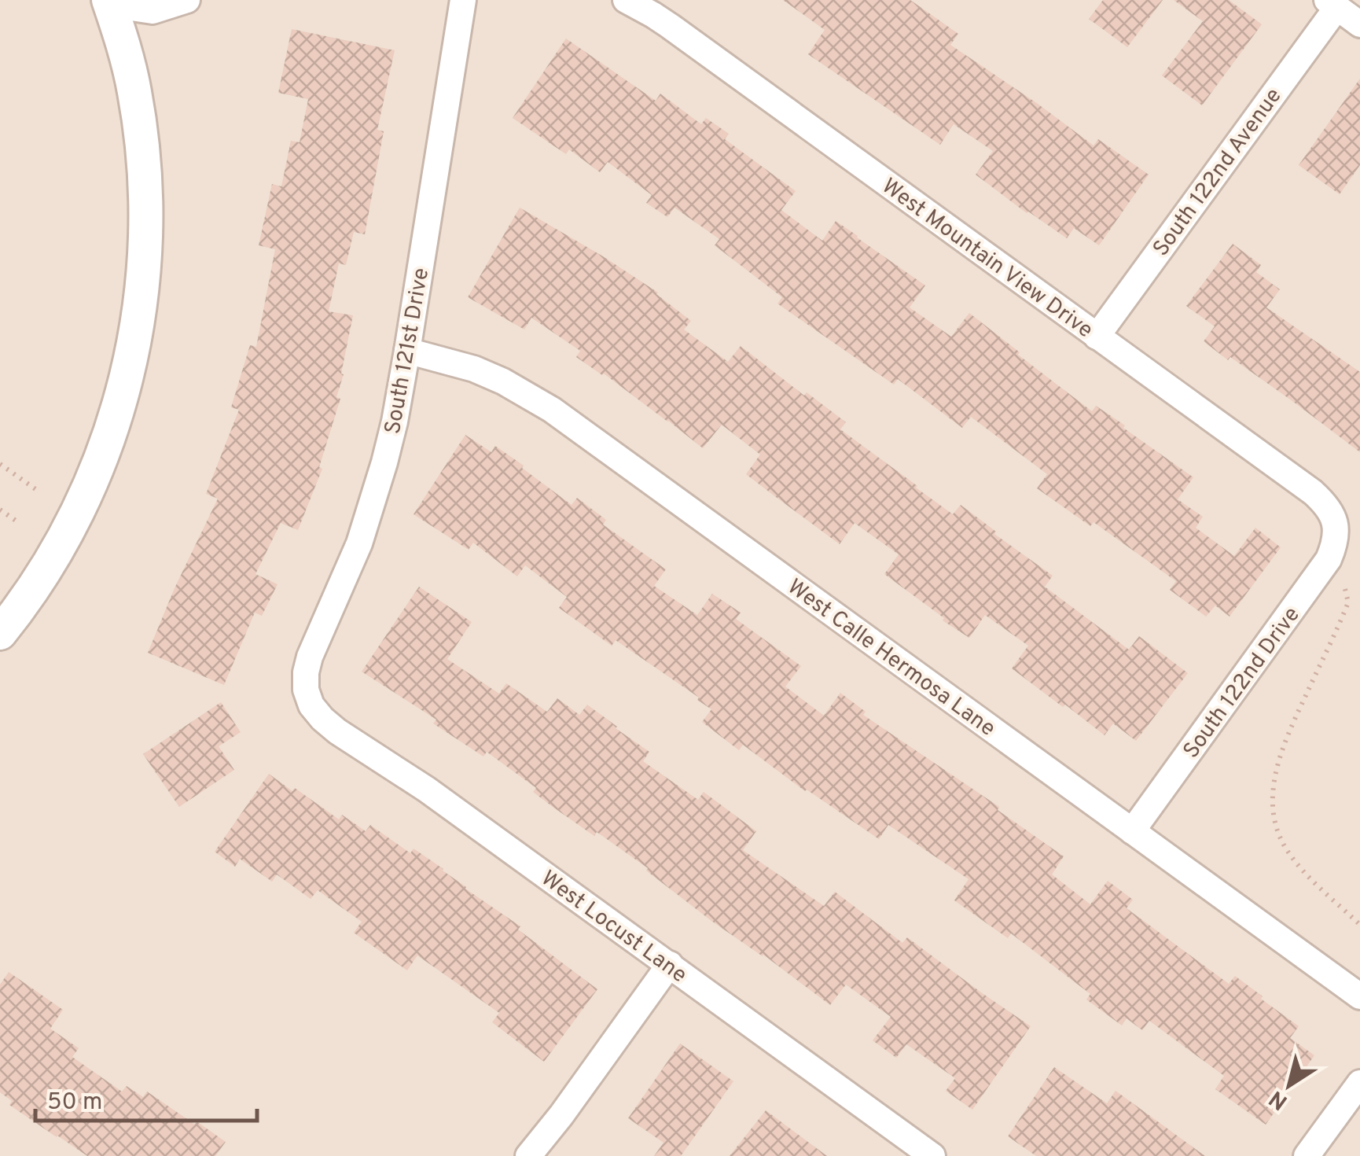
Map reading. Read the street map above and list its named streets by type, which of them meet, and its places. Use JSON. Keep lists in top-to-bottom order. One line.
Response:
{"streets":{"street":["South 122nd Avenue","West Mountain View Drive","South 121st Drive","West Calle Hermosa Lane","South 122nd Drive","West Locust Lane"]},"crossings":[["South 122nd Avenue","West Mountain View Drive"],["West Mountain View Drive","South 122nd Drive"],["South 121st Drive","West Calle Hermosa Lane"],["South 121st Drive","West Locust Lane"],["West Calle Hermosa Lane","South 122nd Drive"]],"scale_bar":"50 m","north":"bottom left"}
